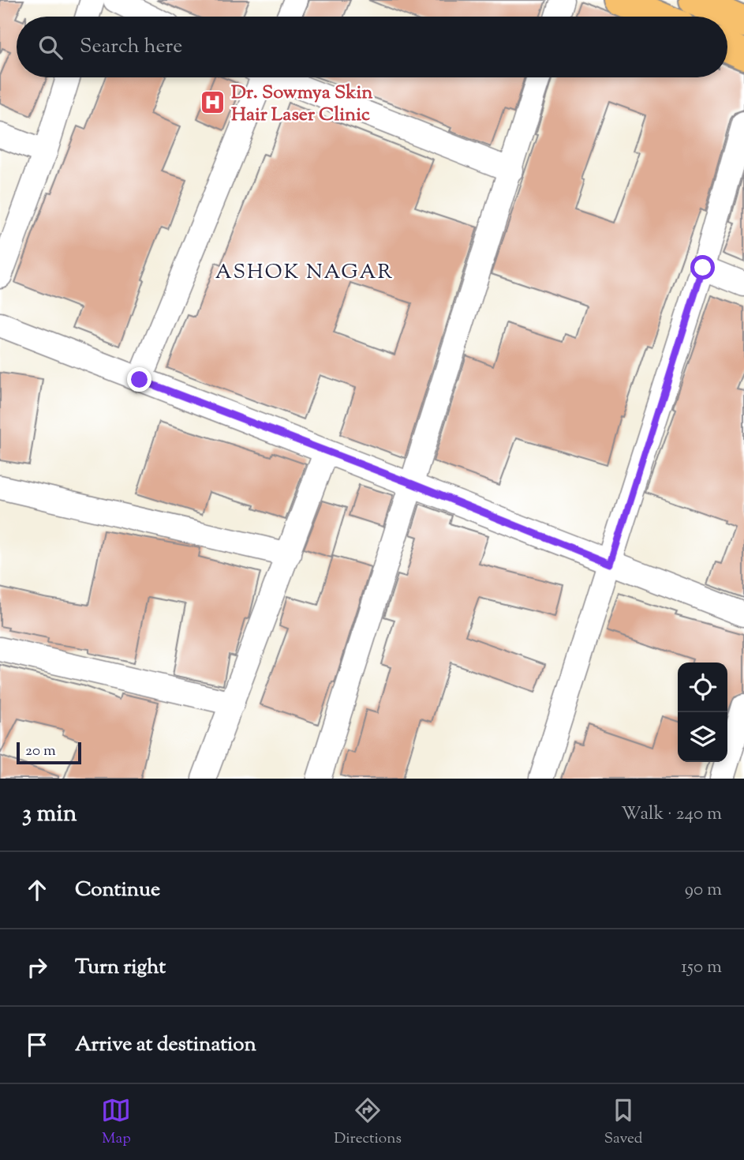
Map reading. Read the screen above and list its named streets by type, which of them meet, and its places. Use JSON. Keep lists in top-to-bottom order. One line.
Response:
{"districts":["ASHOK NAGAR"],"places":{"hospital":["Dr. Sowmya Skin Hair Laser Clinic"]},"scale_bar":"20 m","page":{"search":"Search here","scale":"20 m","heading":["3 min","Walk · 240 m"],"list":[["Continue","90 m"],["Turn right","150 m"],"Arrive at destination"],"nav":["Map","Directions","Saved"]}}
